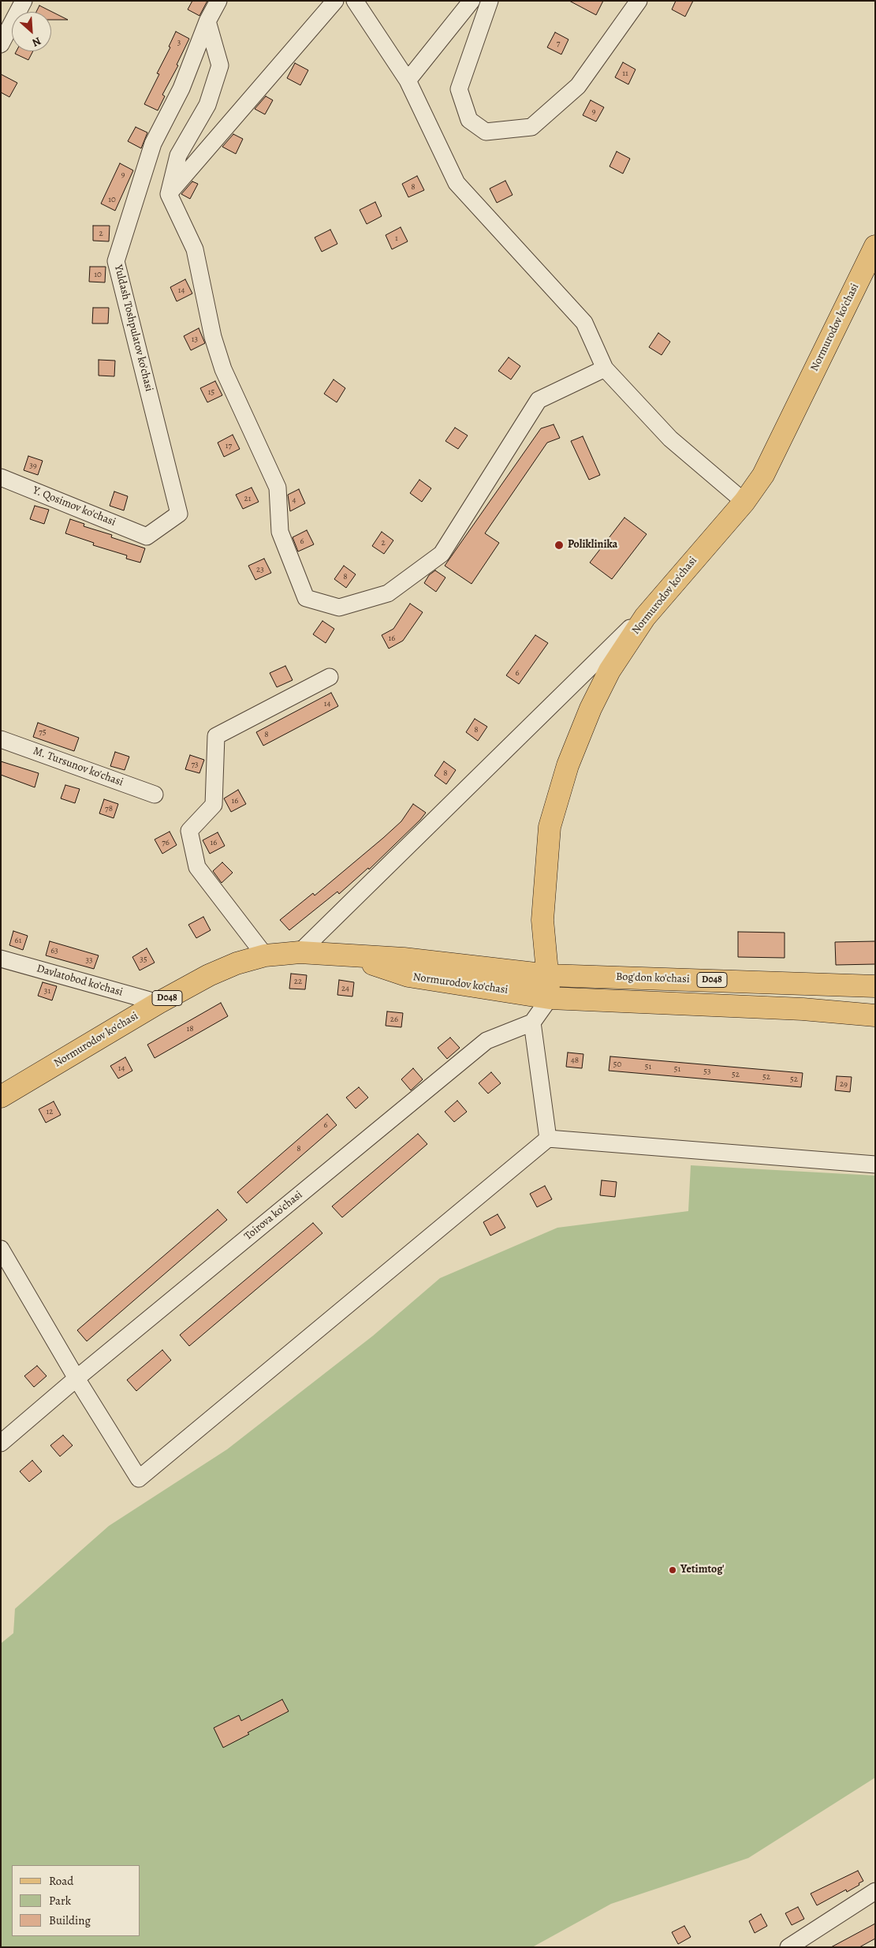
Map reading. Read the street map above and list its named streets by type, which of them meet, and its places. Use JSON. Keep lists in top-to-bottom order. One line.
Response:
{"streets":{"main road":["Normurodov ko'chasi","Bog'don ko'chasi","D048"],"street":["Yuldash Toshpulatov ko'chasi","Y. Qosimov ko'chasi","M. Tursunov ko'chasi","Davlatobod ko’chasi","Toirova ko'chasi"]},"crossings":[["Normurodov ko'chasi","Bog'don ko'chasi"],["Normurodov ko'chasi","D048"],["Normurodov ko'chasi","Davlatobod ko’chasi"],["Yuldash Toshpulatov ko'chasi","Y. Qosimov ko'chasi"]],"places":["Poliklinika","Yetimtog'"],"house_numbers":["3","7","11","9","9","8","10","2","1","10","14","13","15","17","39","21","4","6","2","23","8","16","6","14","8","75","8","73","8","16","78","76","16","61","63","35","33","22","24","31","26","18","48","50","51","14","51","53","52","52","52","29","12","6","8"],"legend":["Road","Park","Building"],"north":"bottom right"}
